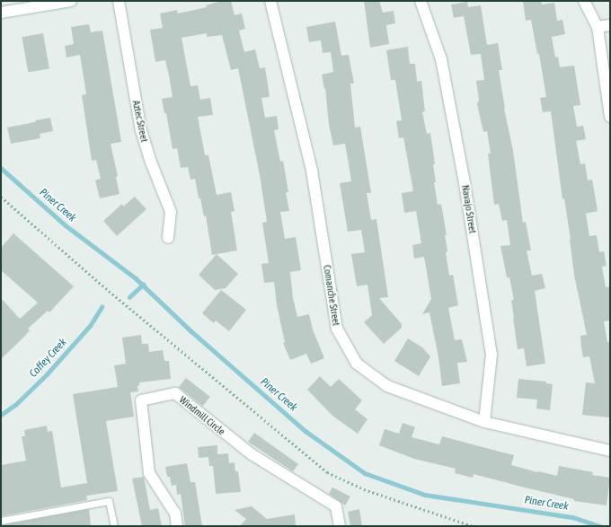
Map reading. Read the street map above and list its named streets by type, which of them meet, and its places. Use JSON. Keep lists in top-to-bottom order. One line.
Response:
{"streets":{"street":["Aztec Street","Navajo Street","Comanche Street","Windmill Circle"]},"crossings":[["Navajo Street","Comanche Street"]],"water":["Piner Creek","Coffey Creek"]}
